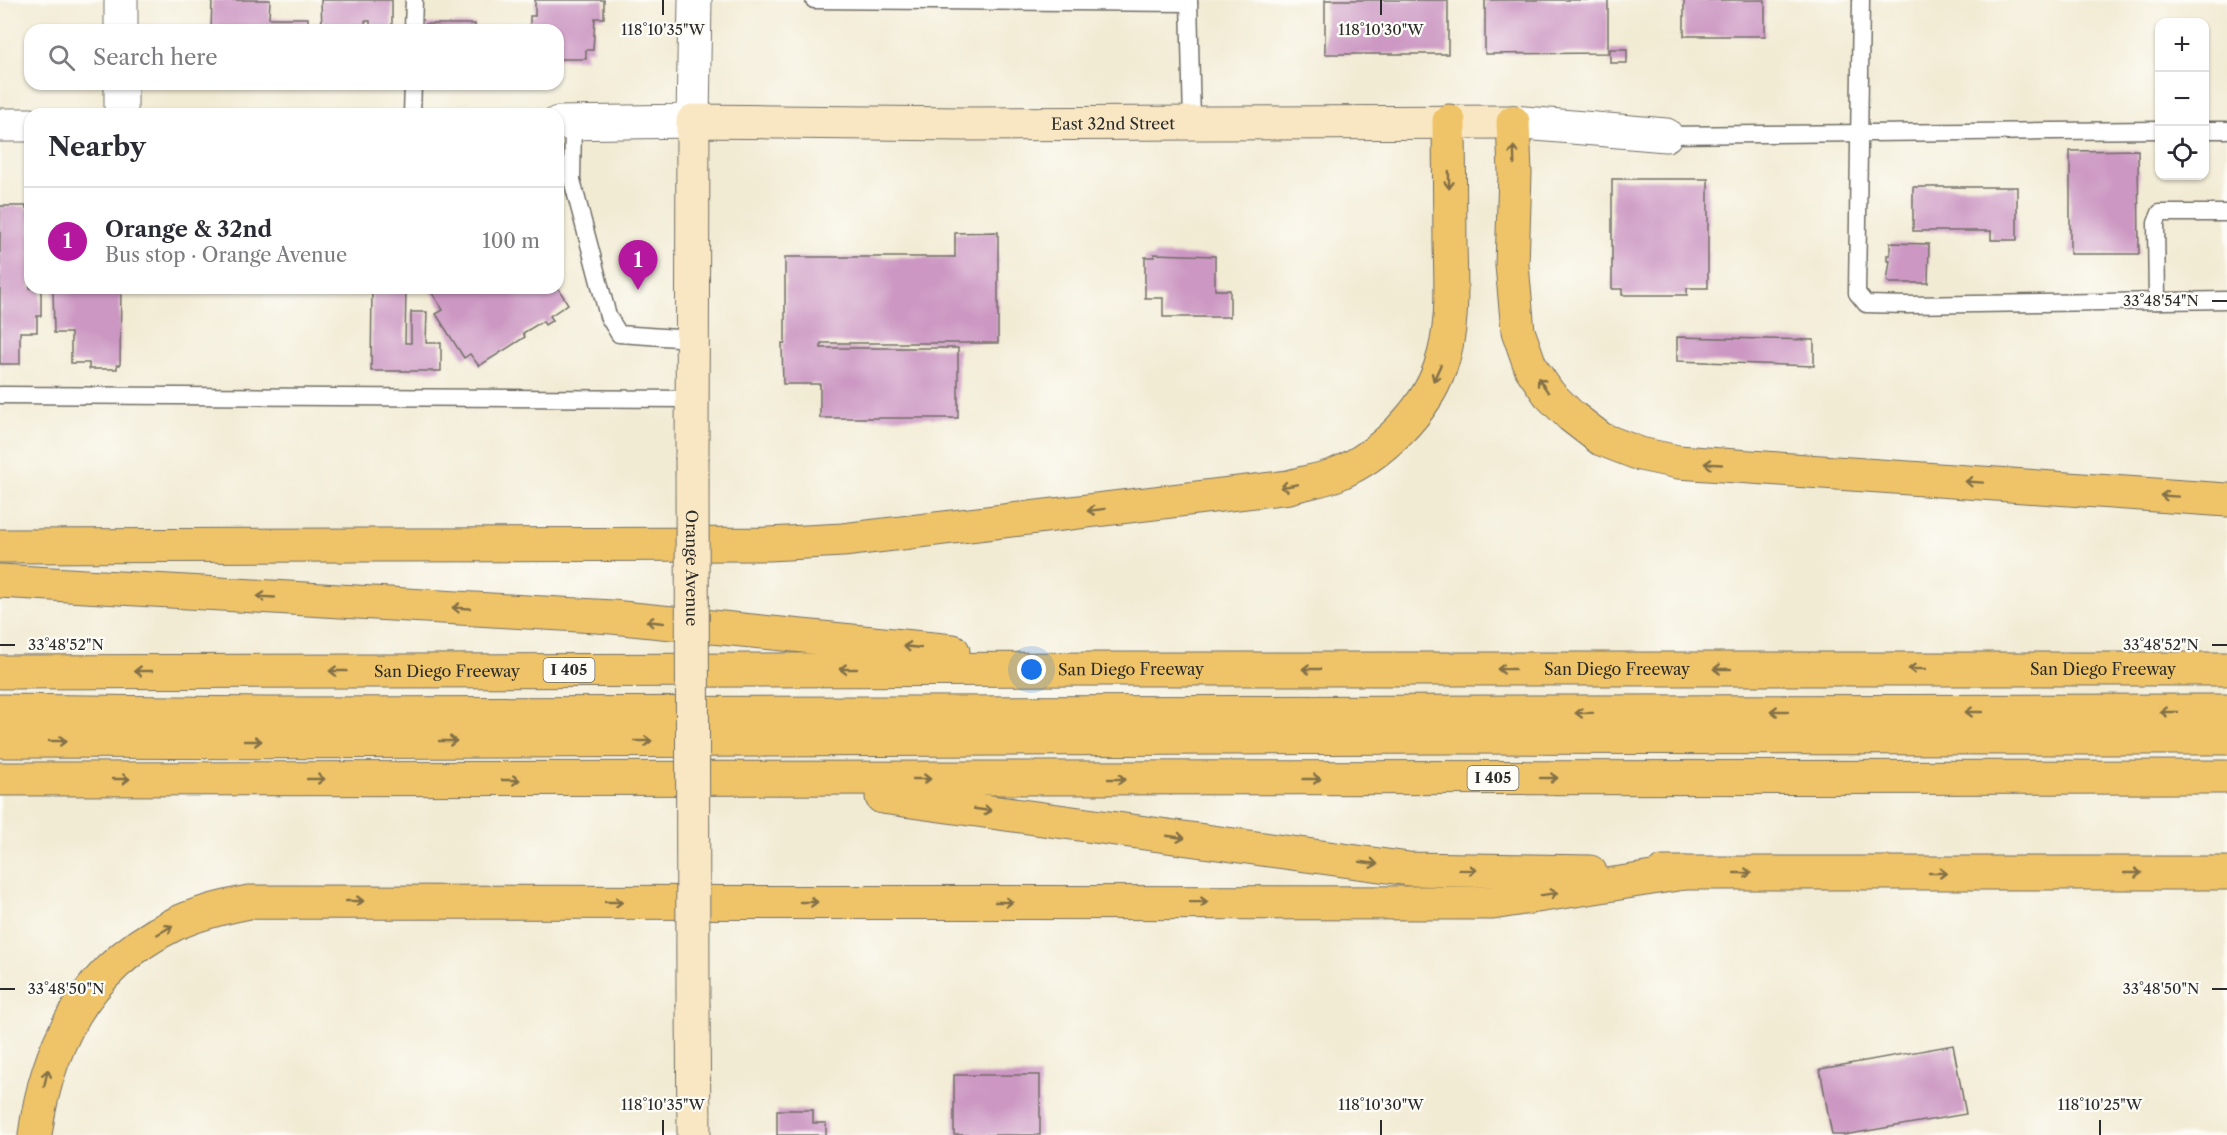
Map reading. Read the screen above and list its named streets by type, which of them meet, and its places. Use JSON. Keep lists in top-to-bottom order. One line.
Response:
{"streets":{"highway":["San Diego Freeway","I 405"],"main road":["East 32nd Street","Orange Avenue"]},"crossings":[["East 32nd Street","Orange Avenue"]],"page":{"map_buttons":["+","−"],"search":"Search here","heading":"Nearby","list":[{"mark":"1","name":"Orange & 32nd","note":"Bus stop · Orange Avenue","value":"100 m"}],"pins":"1"},"coordinates":["118°10'35\"W","118°10'30\"W","33°48'54\"N","33°48'52\"N","33°48'50\"N","118°10'25\"W"]}
